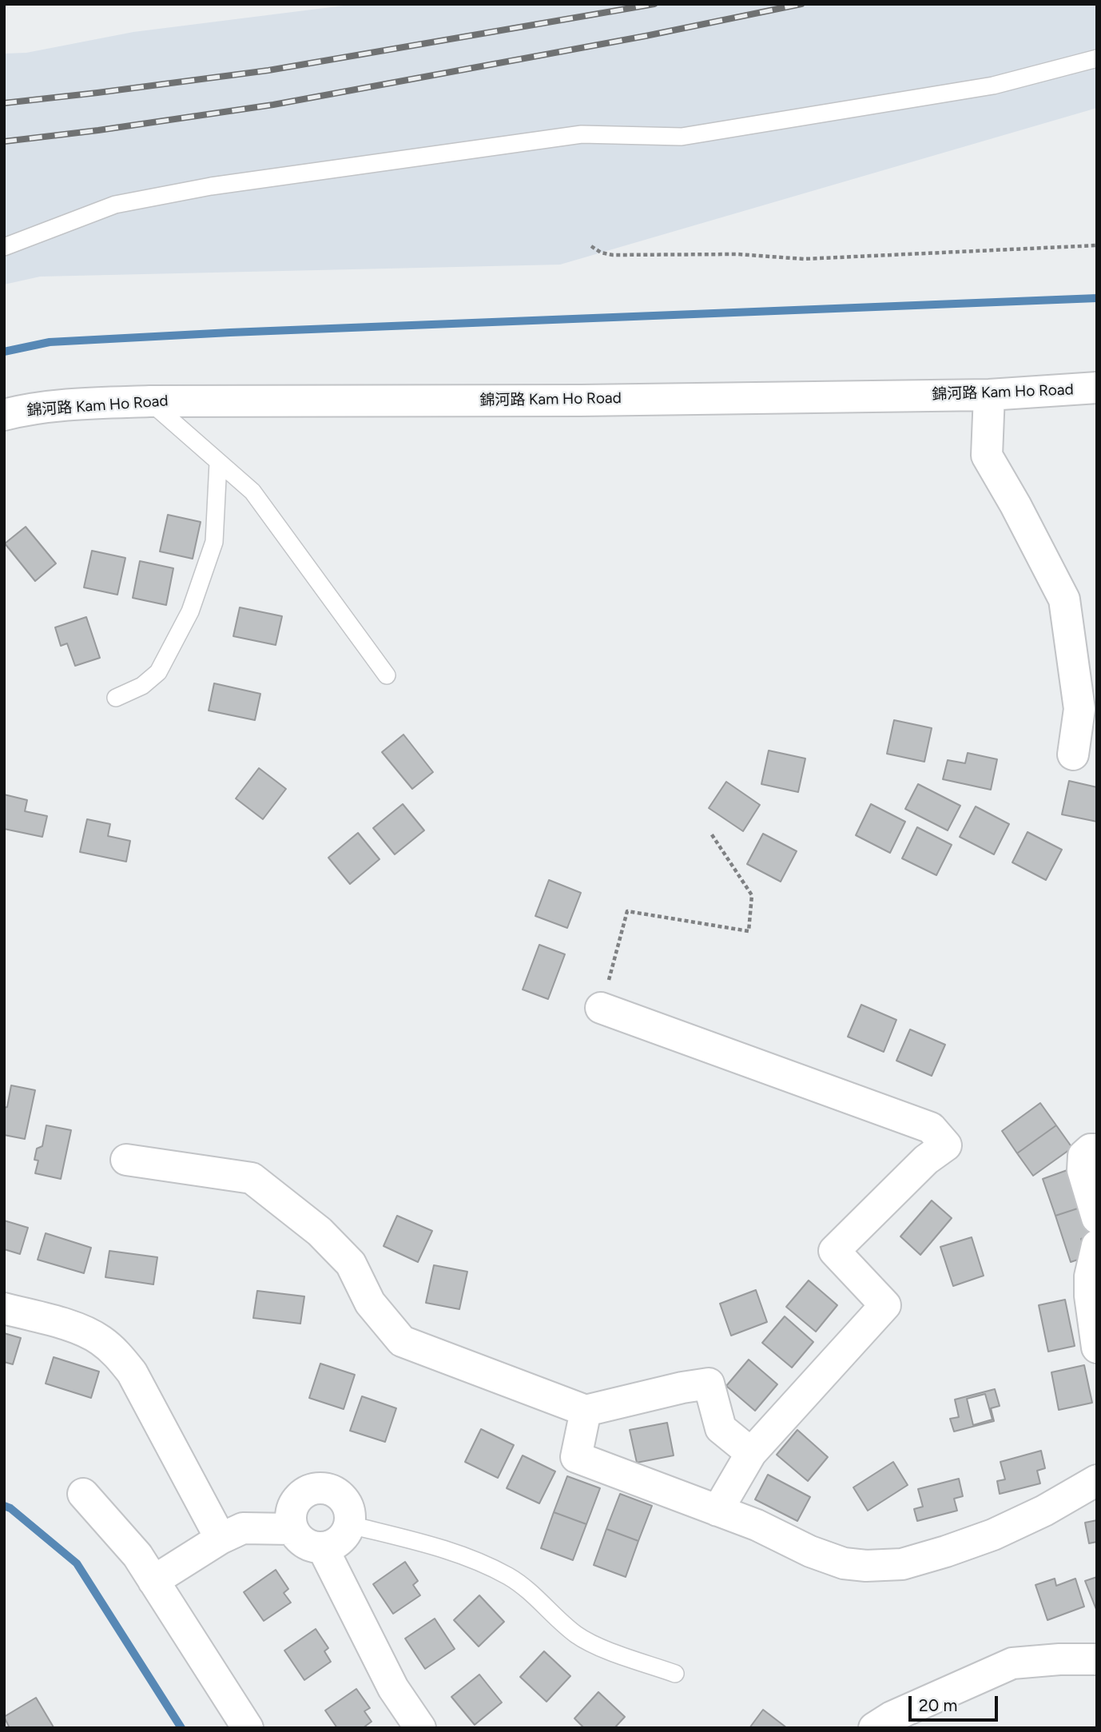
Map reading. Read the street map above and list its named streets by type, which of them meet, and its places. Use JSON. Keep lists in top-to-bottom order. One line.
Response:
{"streets":{"street":["錦河路 Kam Ho Road"]},"scale_bar":"20 m"}
